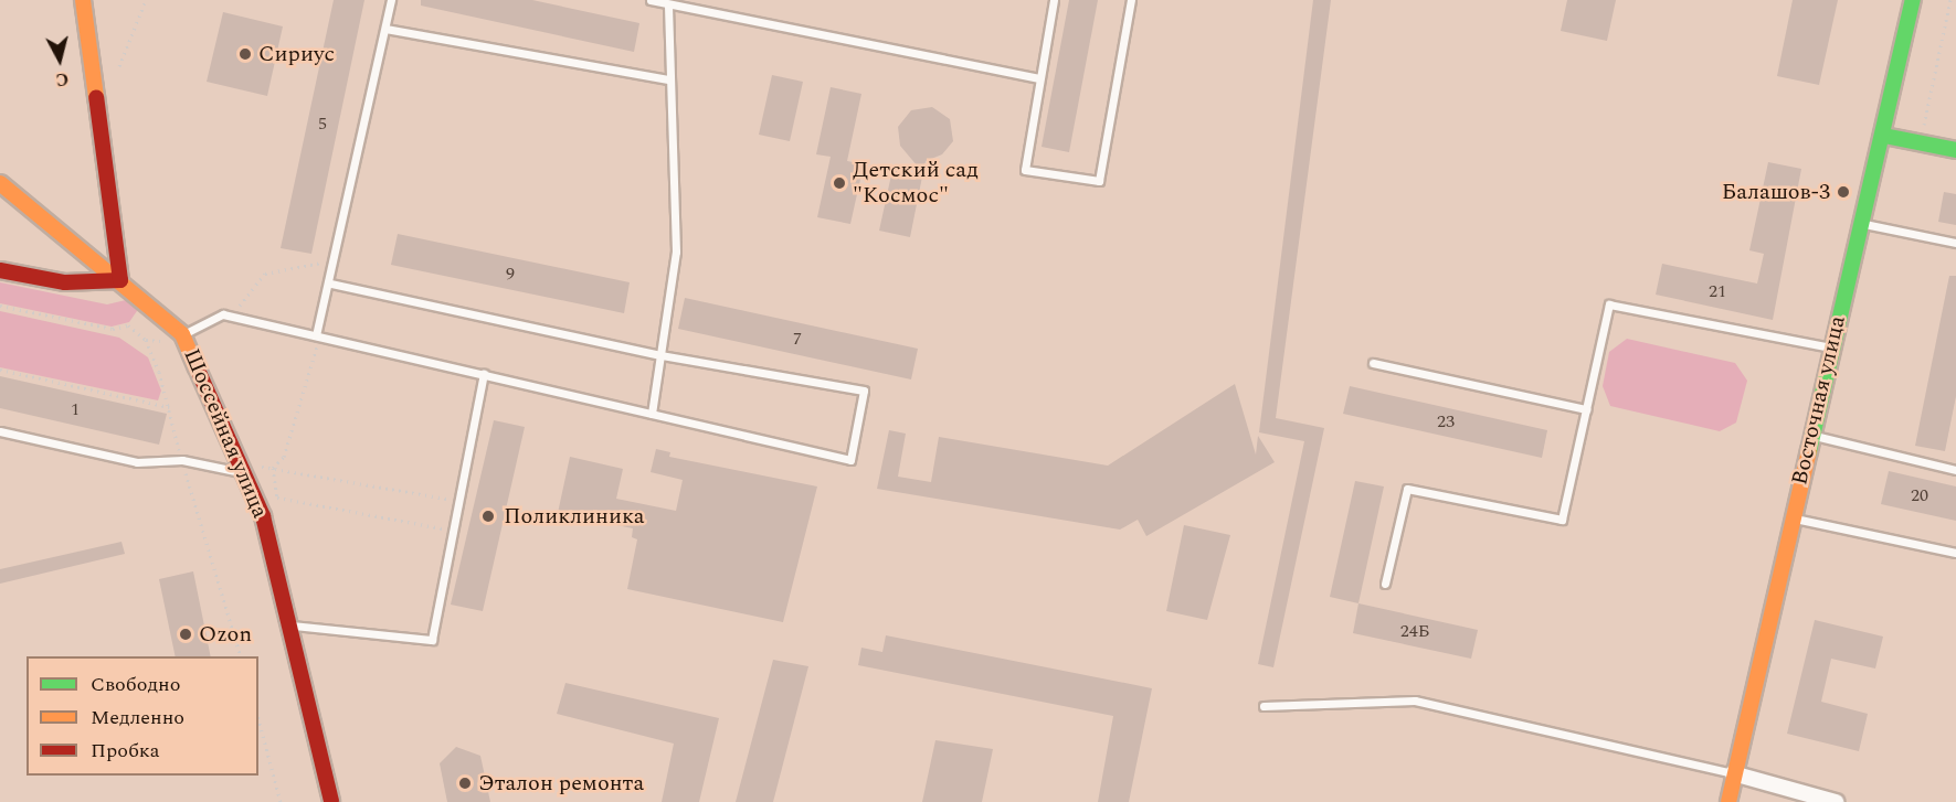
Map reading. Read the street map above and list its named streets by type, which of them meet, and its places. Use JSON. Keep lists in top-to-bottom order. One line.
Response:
{"streets":{"street":["Восточная улица","Шоссейная улица"]},"places":["Сириус","Детский сад \"Космос\"","Балашов-3","Поликлиника","Ozon","Эталон ремонта"],"house_numbers":["5","9","21","7","1","23","20","24Б"],"legend":["Свободно","Медленно","Пробка"],"north":"bottom"}
